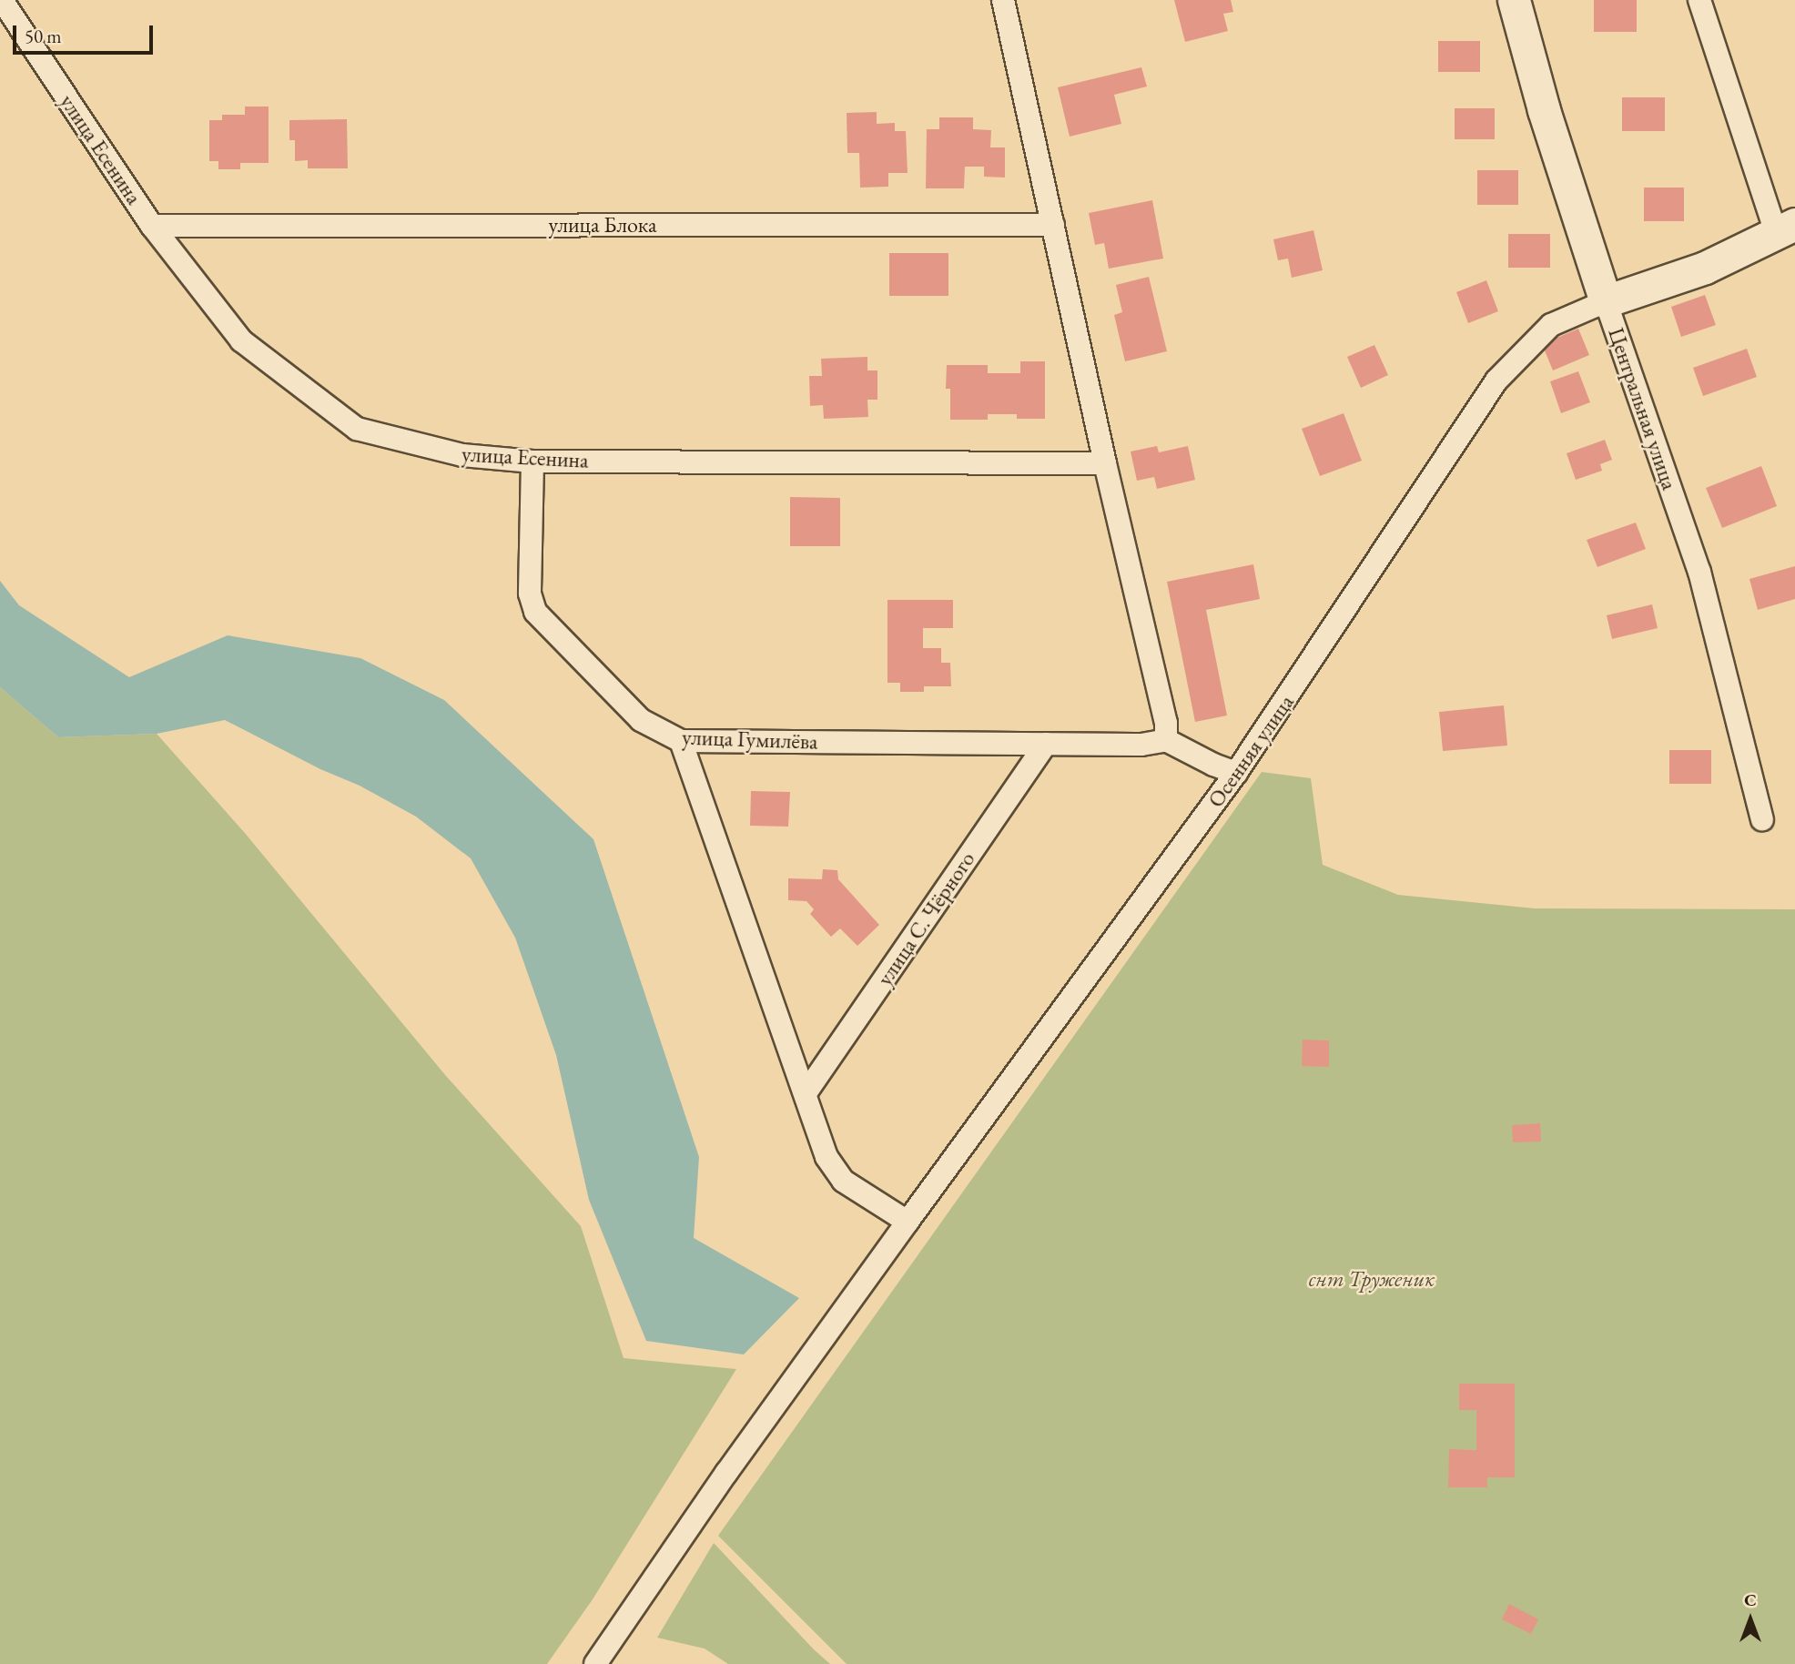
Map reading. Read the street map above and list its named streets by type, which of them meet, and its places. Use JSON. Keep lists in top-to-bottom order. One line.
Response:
{"streets":{"street":["улица Есенина","улица Блока","Центральная улица","улица Гумилёва","Осенняя улица","улица С. Чёрного"]},"crossings":[["улица Есенина","улица Блока"],["улица Есенина","улица Гумилёва"],["Центральная улица","Осенняя улица"],["улица Гумилёва","улица С. Чёрного"]],"parks":["снт Труженик"],"scale_bar":"50 m","north":"top"}
